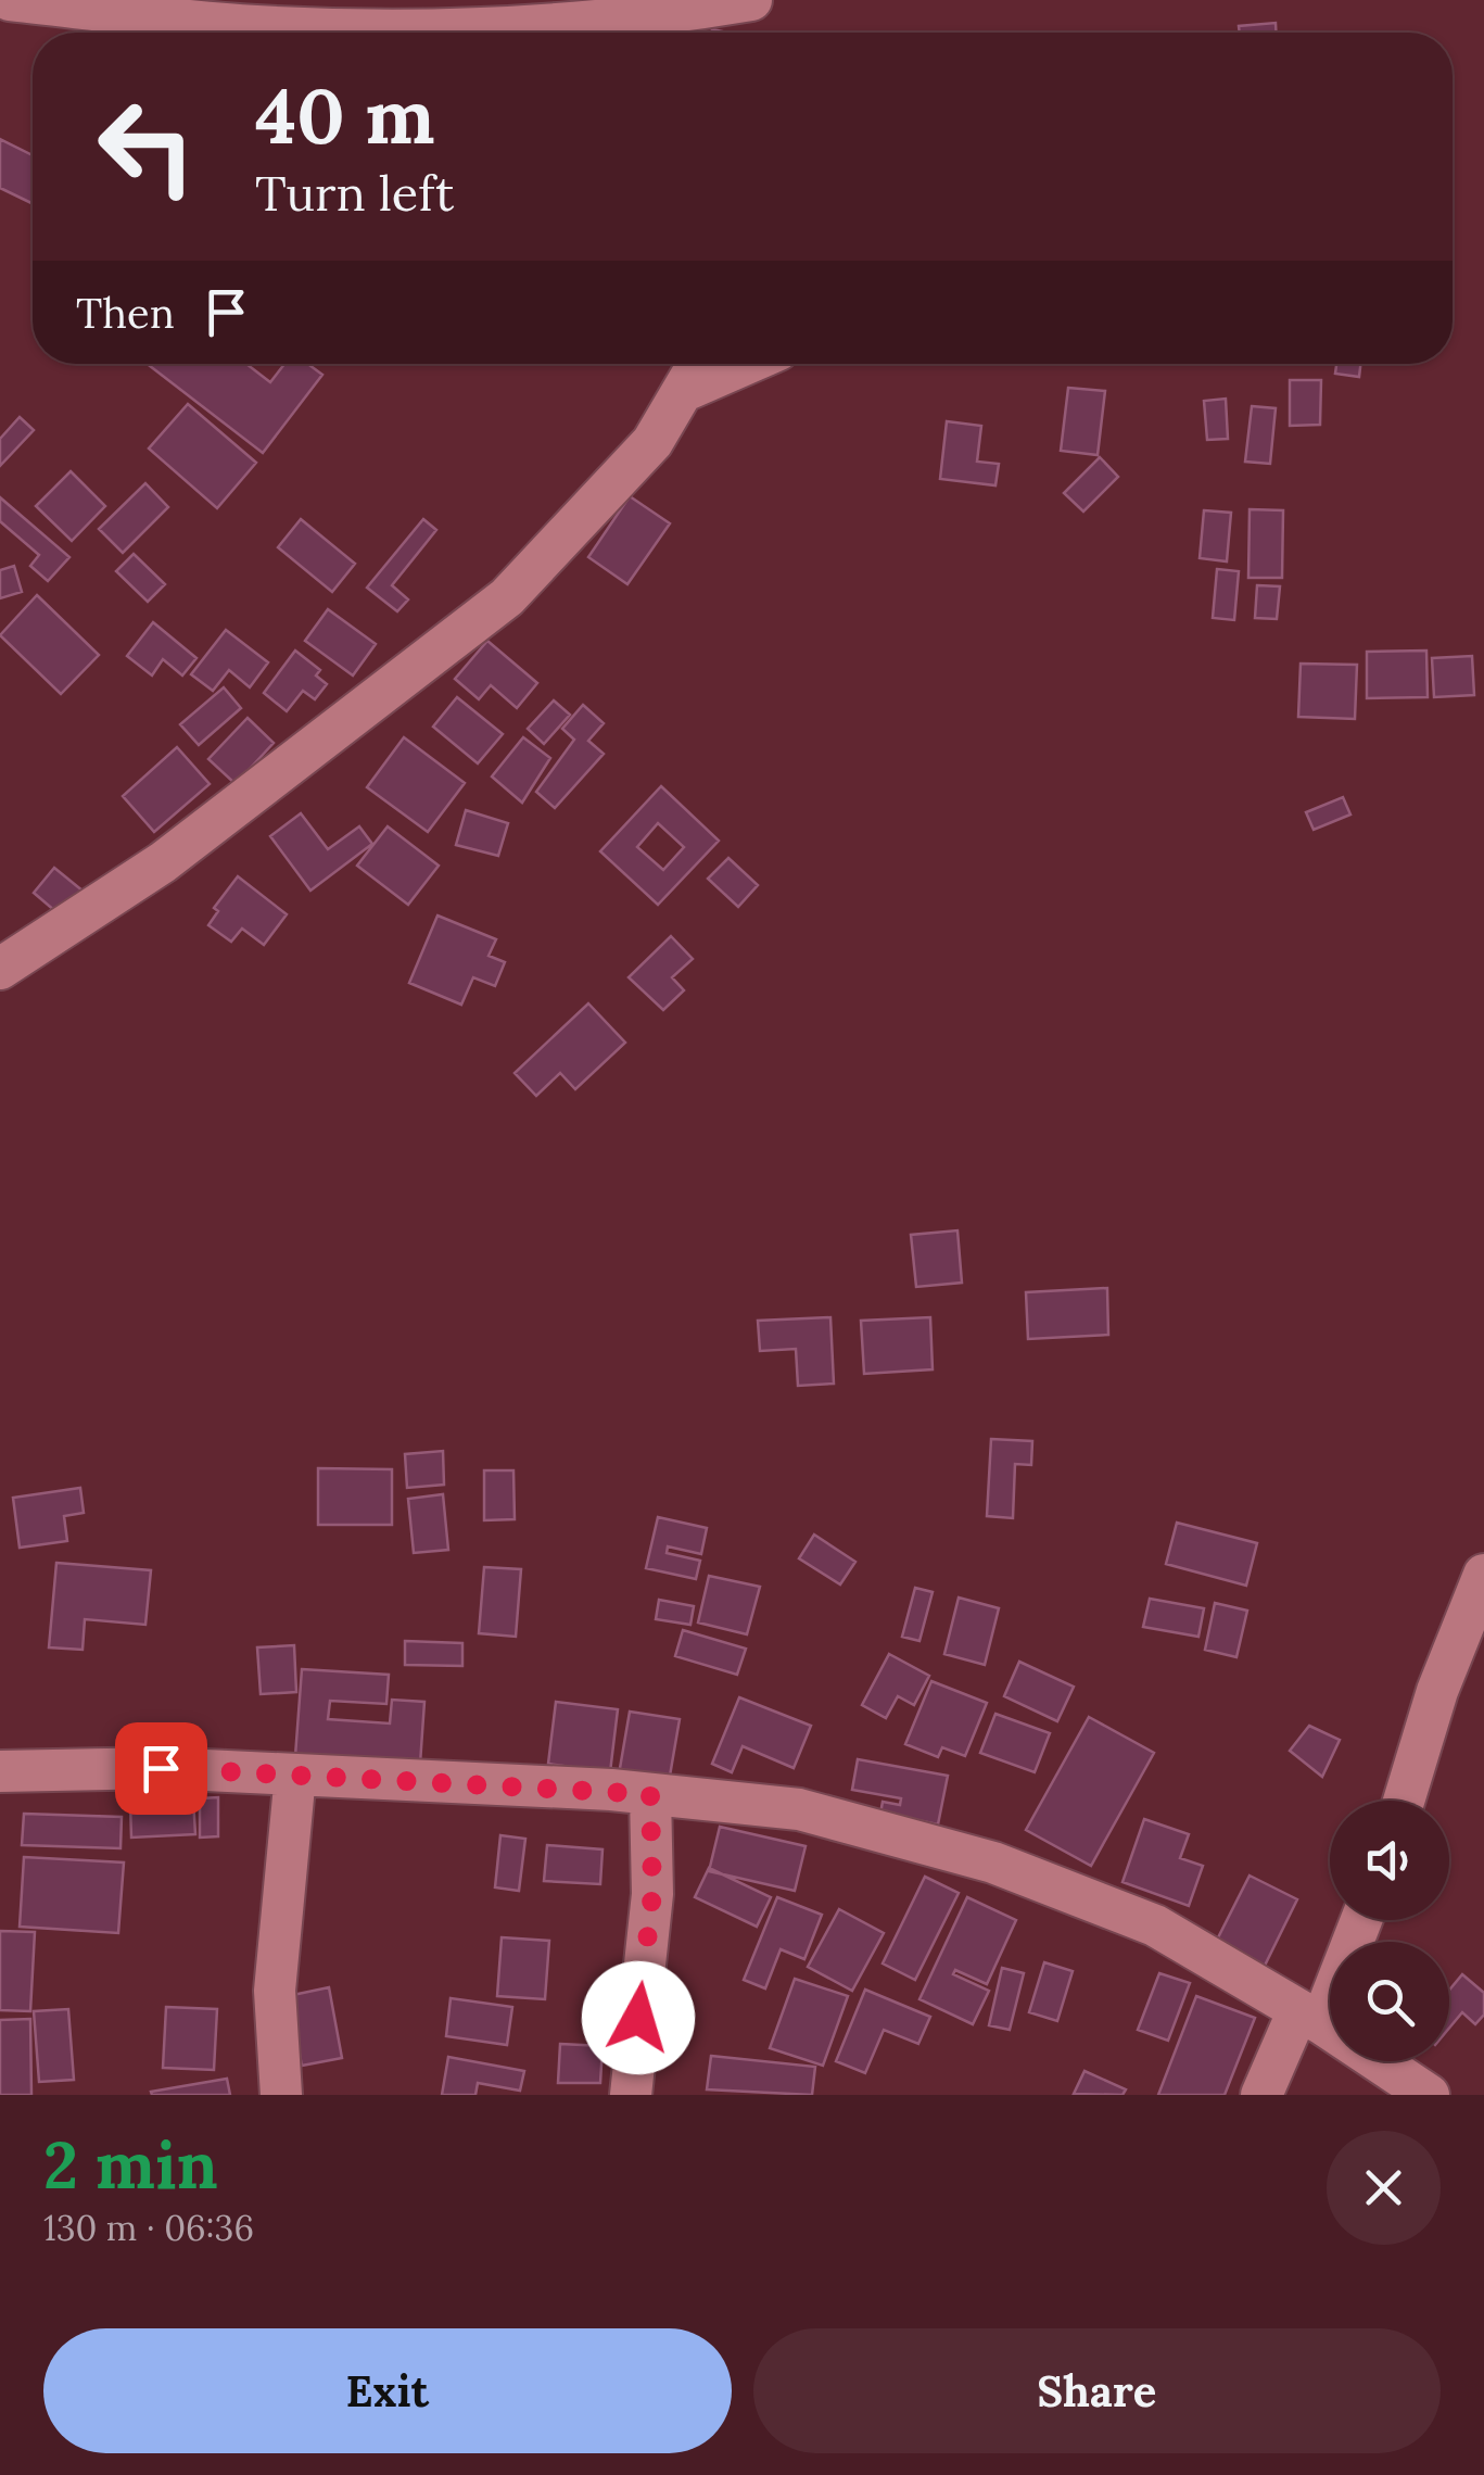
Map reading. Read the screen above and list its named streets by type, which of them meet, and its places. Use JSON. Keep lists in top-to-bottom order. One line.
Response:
{"page":{"turn":["40 m","Turn left"],"then":"Then","heading":["2 min","130 m · 06:36"],"buttons":["Exit","Share"]}}
